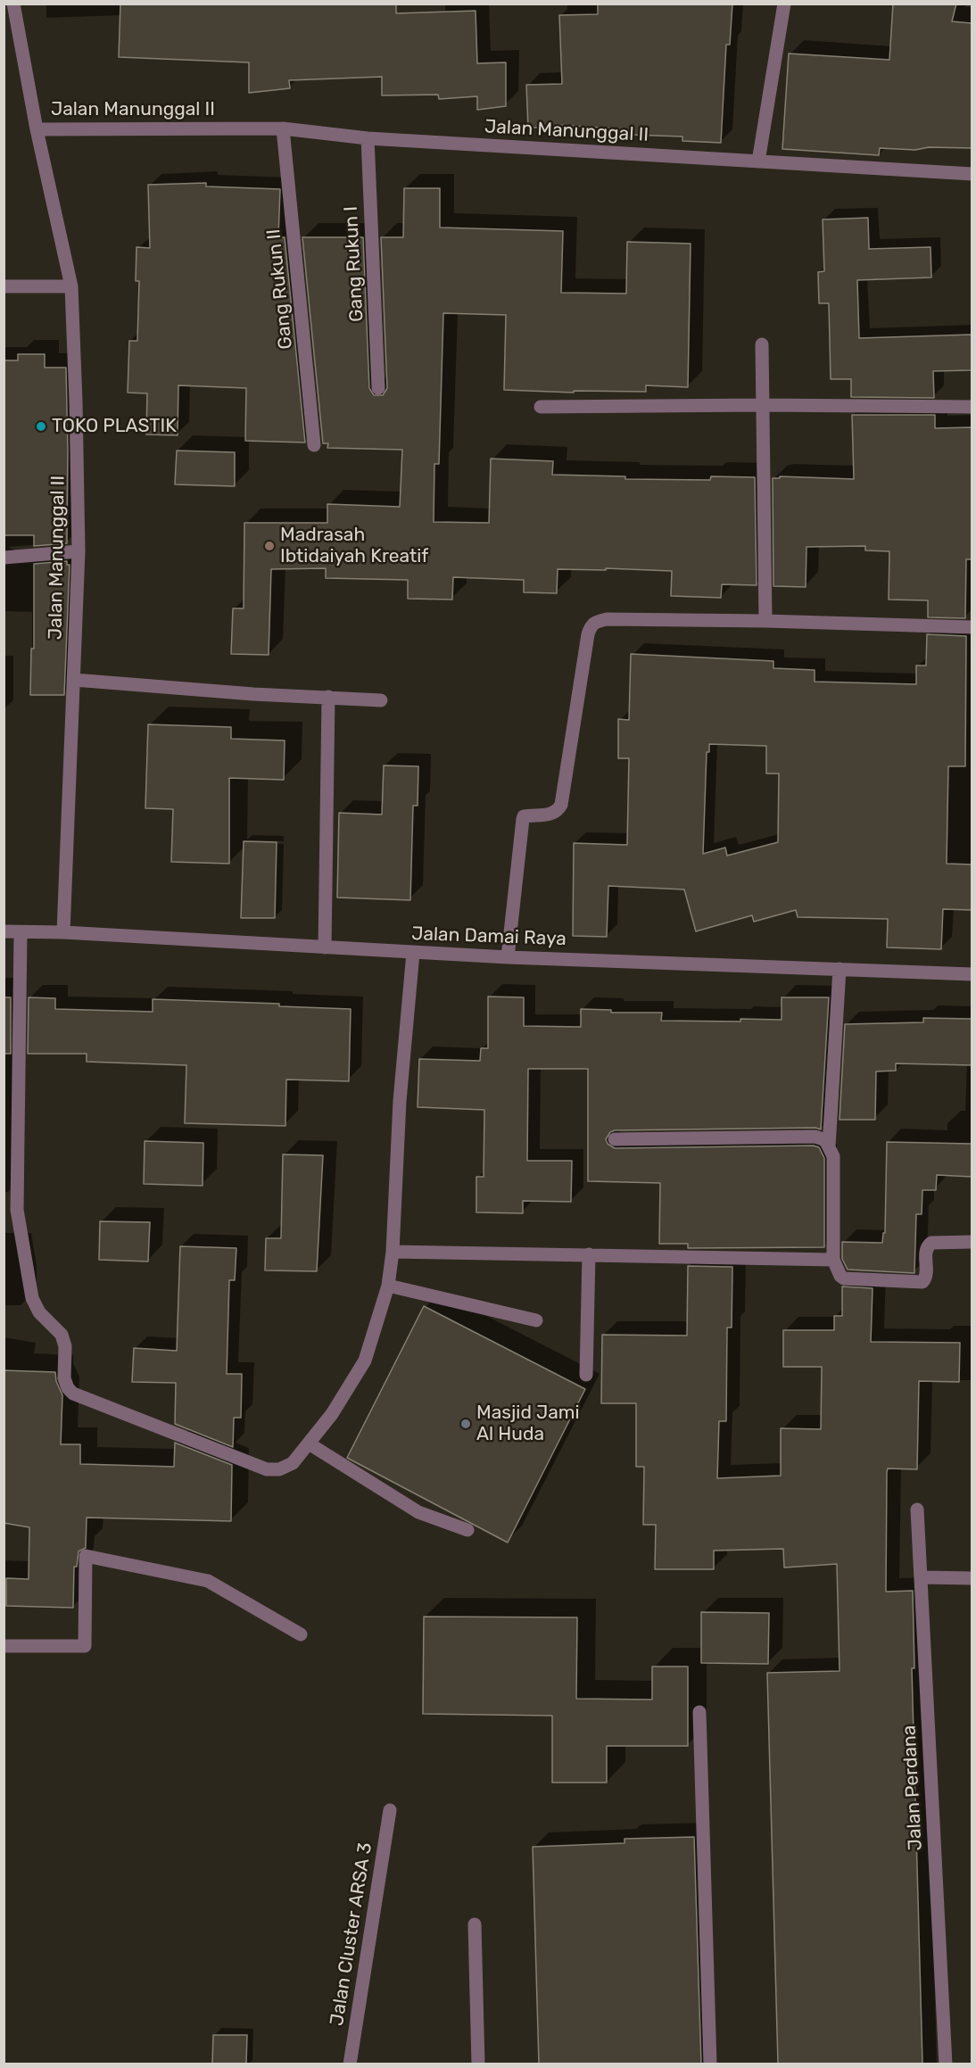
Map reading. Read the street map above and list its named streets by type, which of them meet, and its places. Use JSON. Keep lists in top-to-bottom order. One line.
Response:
{"streets":{"street":["Jalan Manunggal II","Gang Rukun I","Gang Rukun II","Jalan Damai Raya","Jalan Perdana","Jalan Cluster ARSA 3"]},"crossings":[["Jalan Manunggal II","Gang Rukun I"],["Jalan Manunggal II","Gang Rukun II"],["Jalan Manunggal II","Jalan Damai Raya"]],"places":["TOKO PLASTIK","Madrasah Ibtidaiyah Kreatif","Masjid Jami Al Huda"]}
